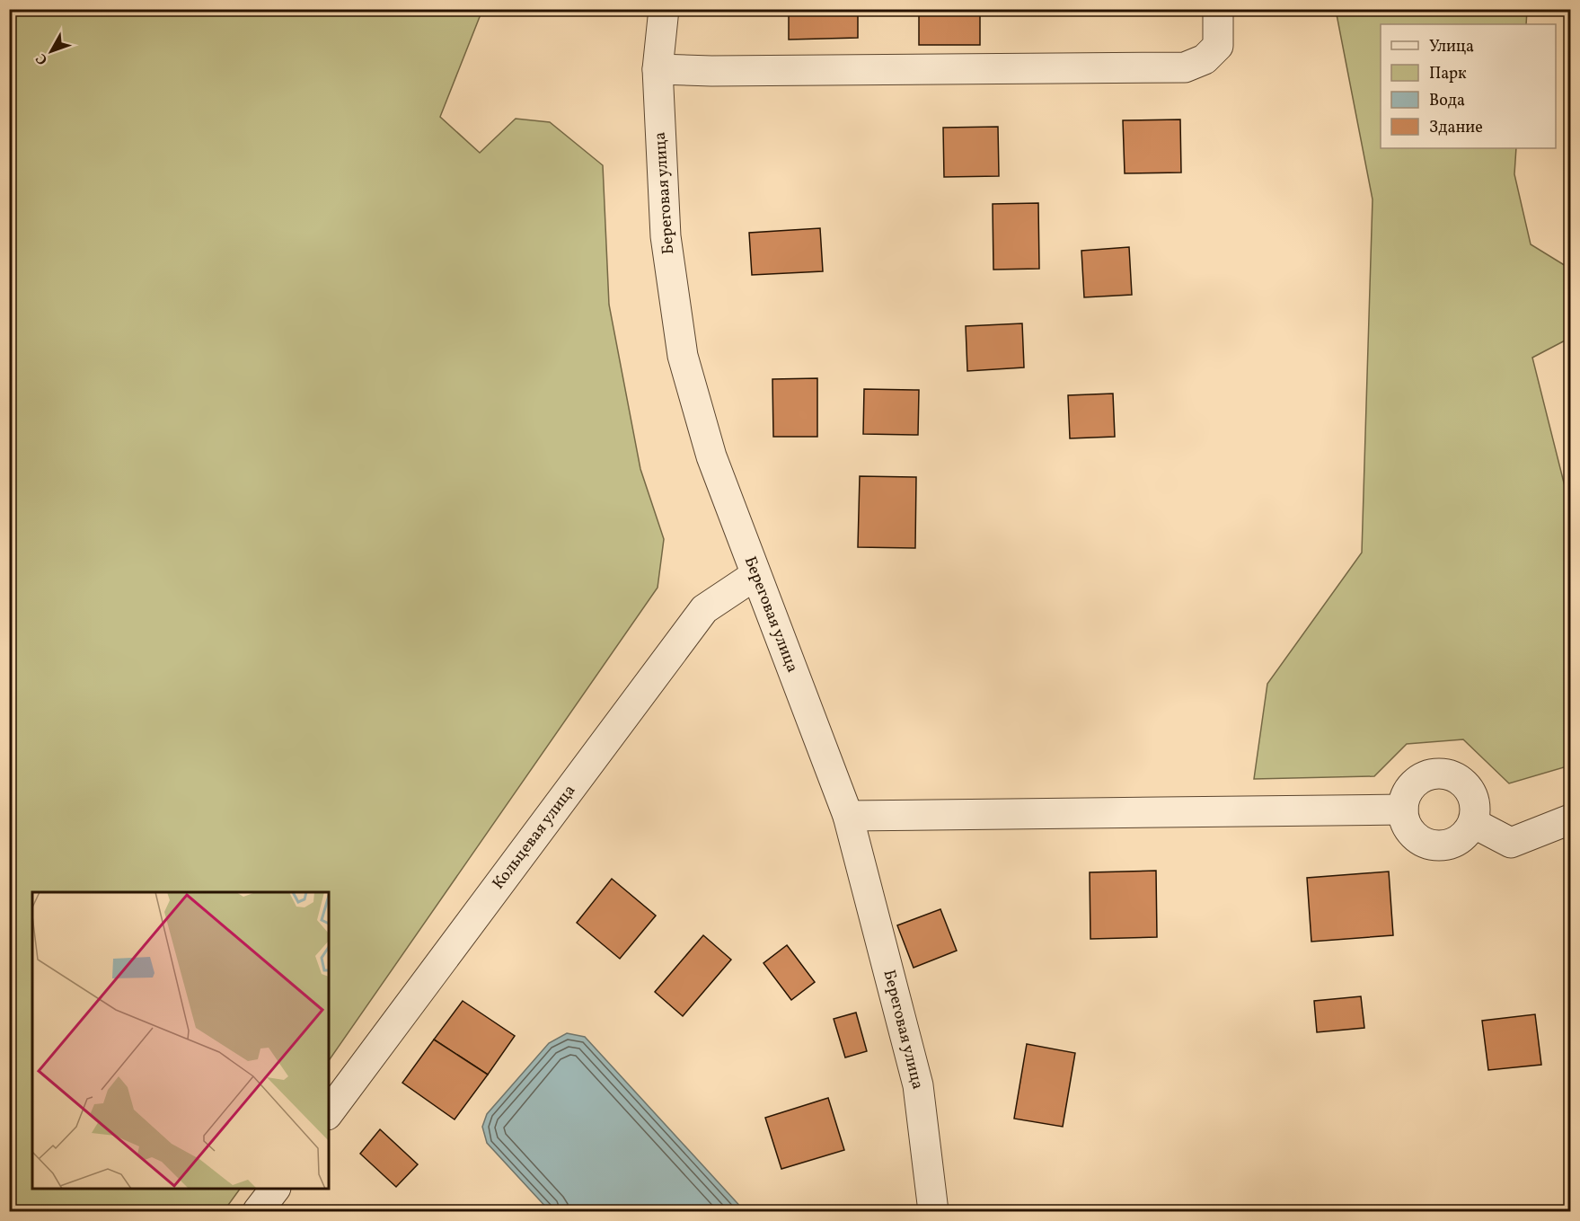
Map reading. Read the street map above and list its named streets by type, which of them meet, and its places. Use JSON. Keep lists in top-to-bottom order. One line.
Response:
{"streets":{"street":["Береговая улица","Кольцевая улица"]},"crossings":[["Береговая улица","Кольцевая улица"]],"legend":["Улица","Парк","Вода","Здание"],"north":"bottom left"}
